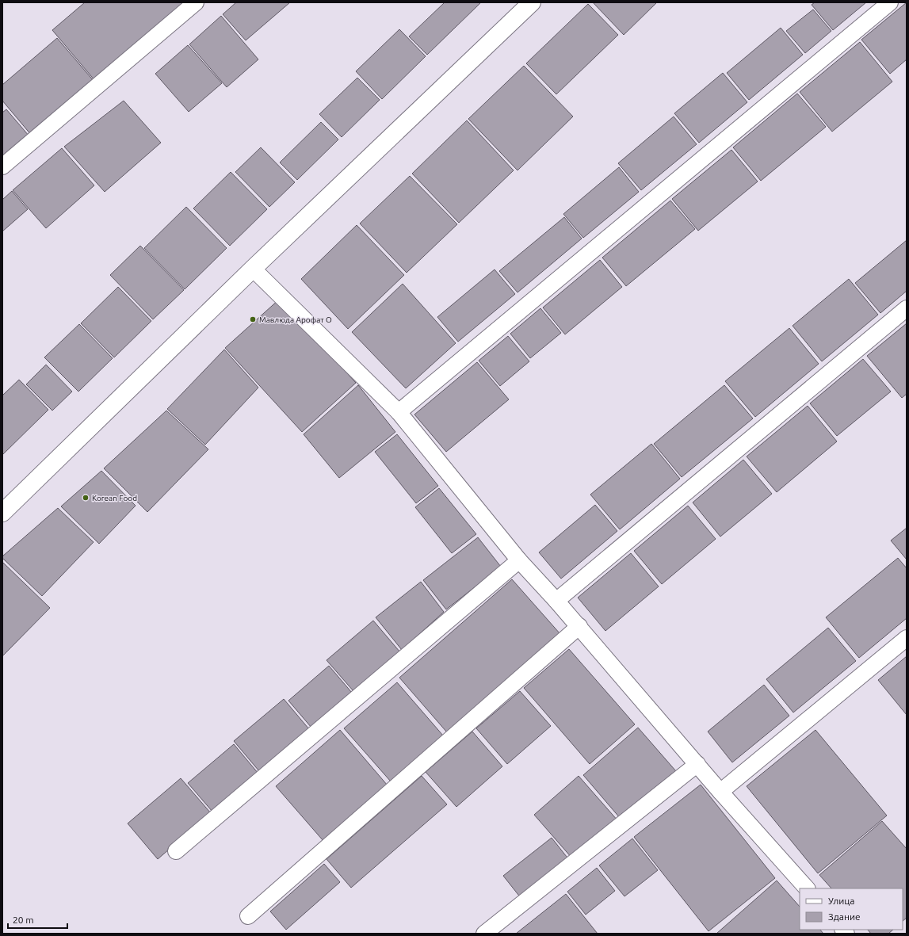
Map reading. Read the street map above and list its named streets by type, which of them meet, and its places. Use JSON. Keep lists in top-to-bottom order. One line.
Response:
{"places":["Мавлюда Арофат О","Korean Food"],"legend":["Улица","Здание"],"scale_bar":"20 m"}
